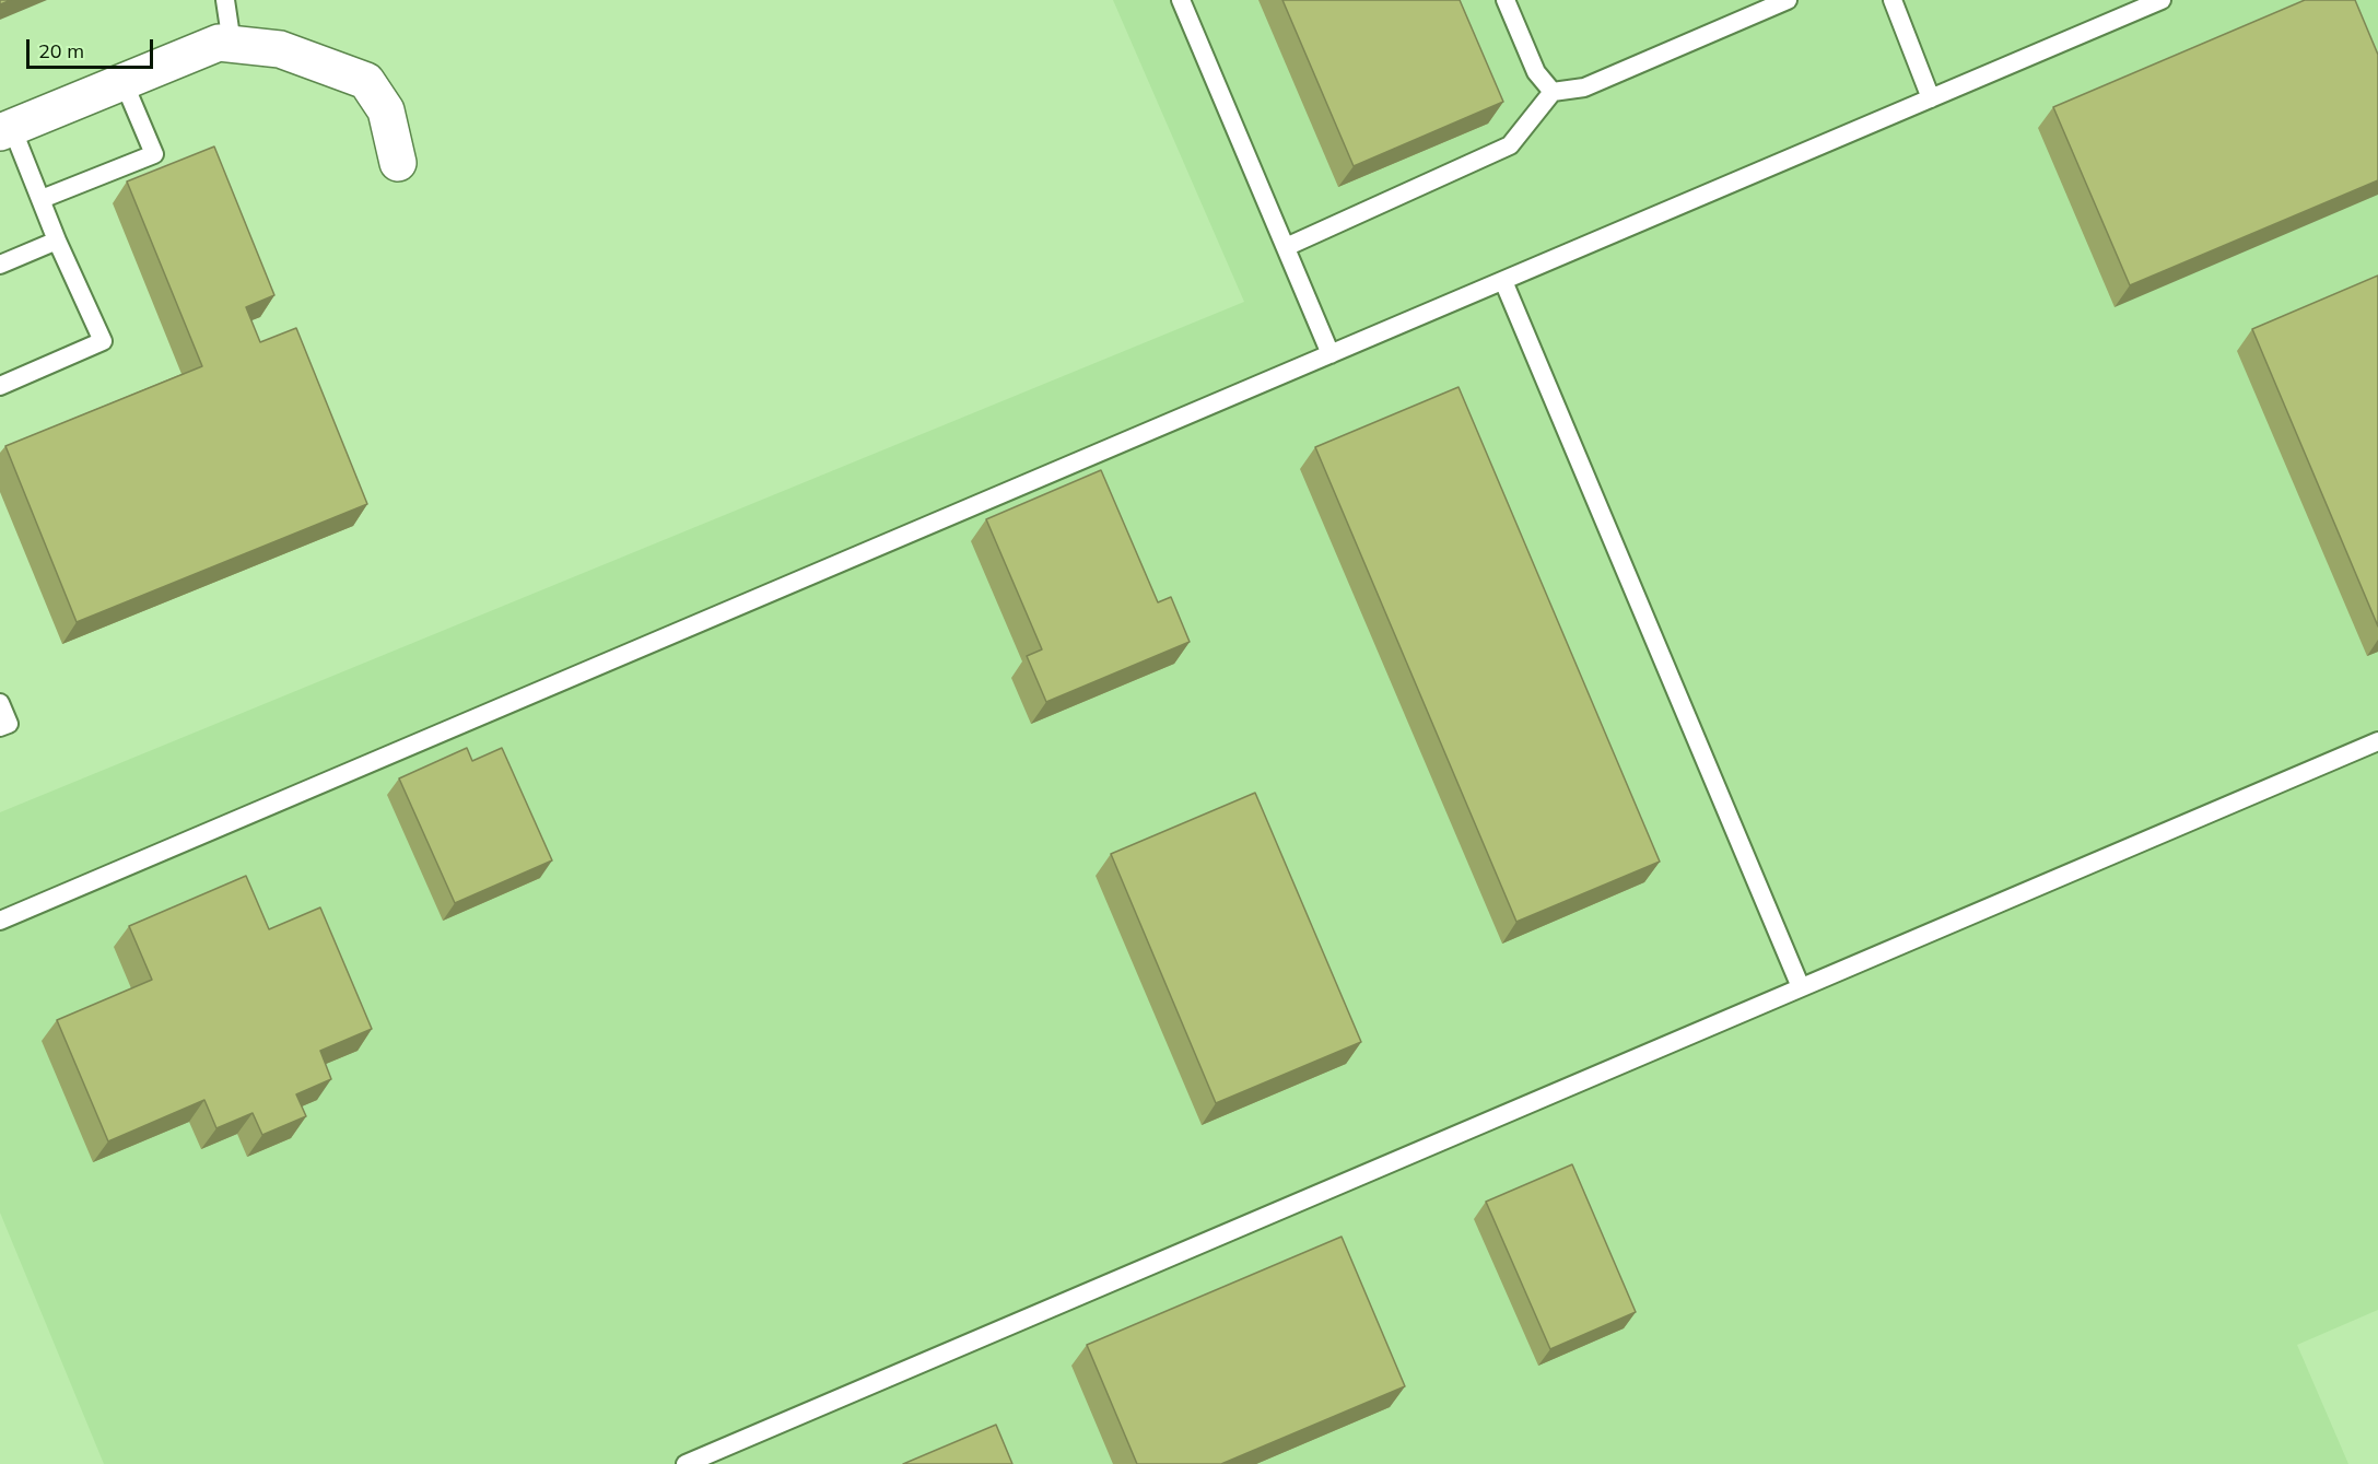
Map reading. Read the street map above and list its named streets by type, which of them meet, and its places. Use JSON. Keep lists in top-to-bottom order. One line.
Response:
{"scale_bar":"20 m"}
